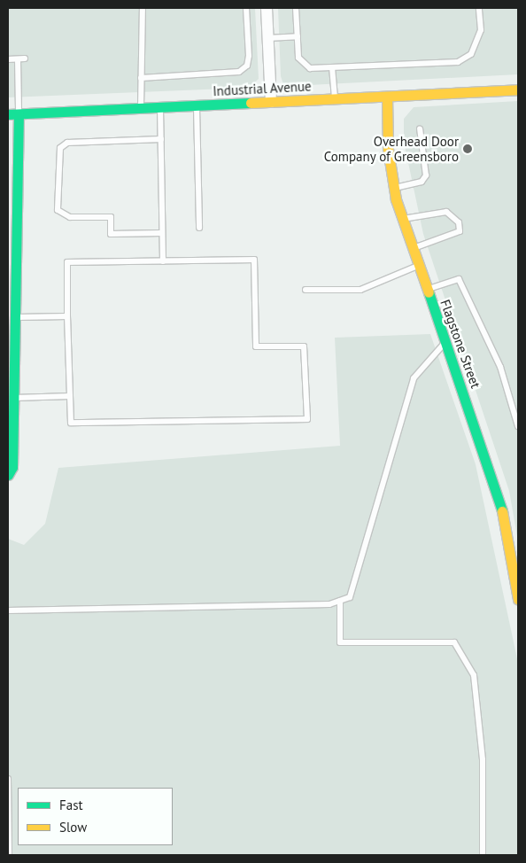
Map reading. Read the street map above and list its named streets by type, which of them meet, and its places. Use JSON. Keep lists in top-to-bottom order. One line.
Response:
{"streets":{"street":["Industrial Avenue","Flagstone Street"]},"crossings":[["Industrial Avenue","Flagstone Street"]],"places":["Overhead Door Company of Greensboro"],"legend":["Fast","Slow"]}
